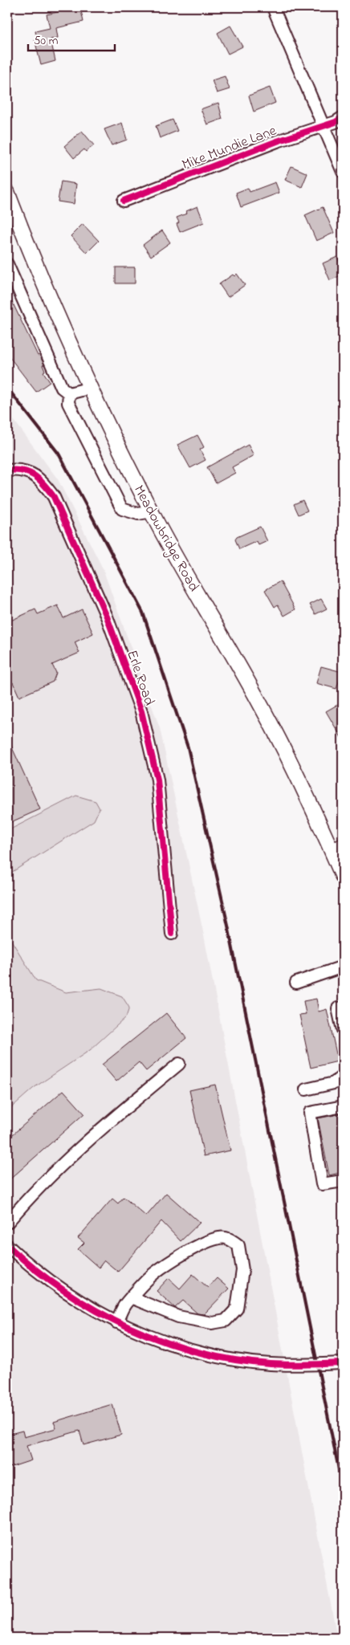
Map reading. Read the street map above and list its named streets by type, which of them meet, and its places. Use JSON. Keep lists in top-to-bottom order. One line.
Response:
{"streets":{"main road":["Meadowbridge Road"],"street":["Mike Mundie Lane","Erle Road"]},"scale_bar":"50 m"}
